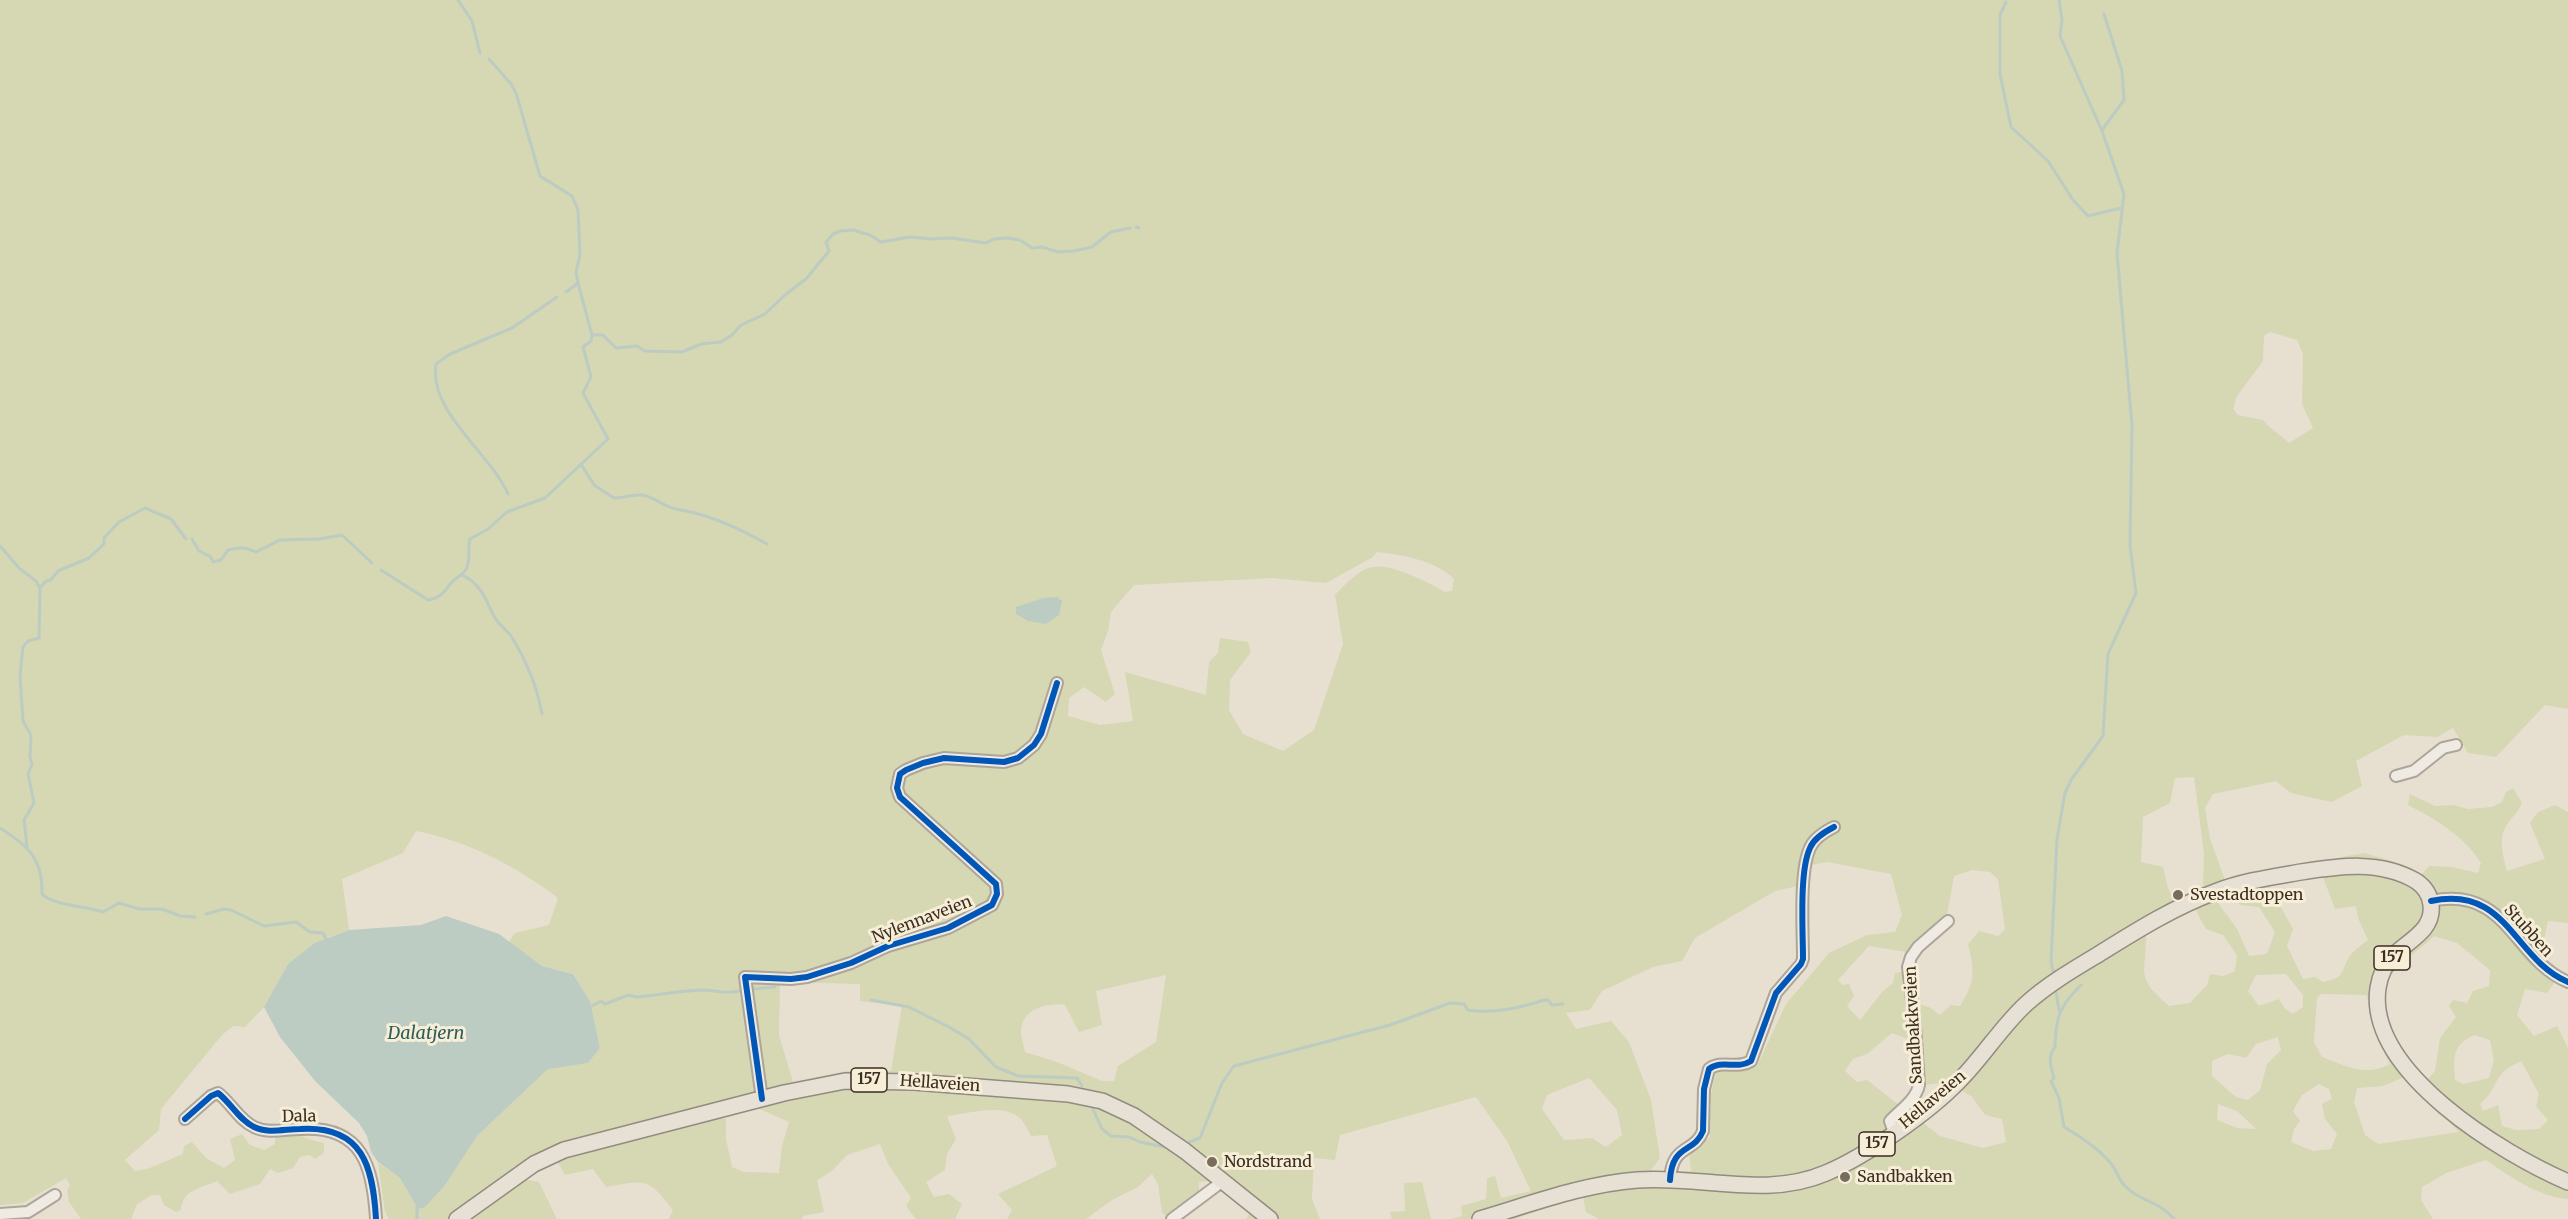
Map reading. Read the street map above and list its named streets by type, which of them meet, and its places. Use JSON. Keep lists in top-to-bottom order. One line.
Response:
{"streets":{"main road":["157","Hellaveien"],"street":["Nylennaveien","Stubben","Sandbakkveien","Dala"]},"crossings":[["Nylennaveien","Hellaveien"],["Stubben","157"],["Stubben","Hellaveien"],["157","Hellaveien"],["Sandbakkveien","Hellaveien"]],"water":["Dalatjern"],"places":["Svestadtoppen","Nordstrand","Sandbakken"]}
